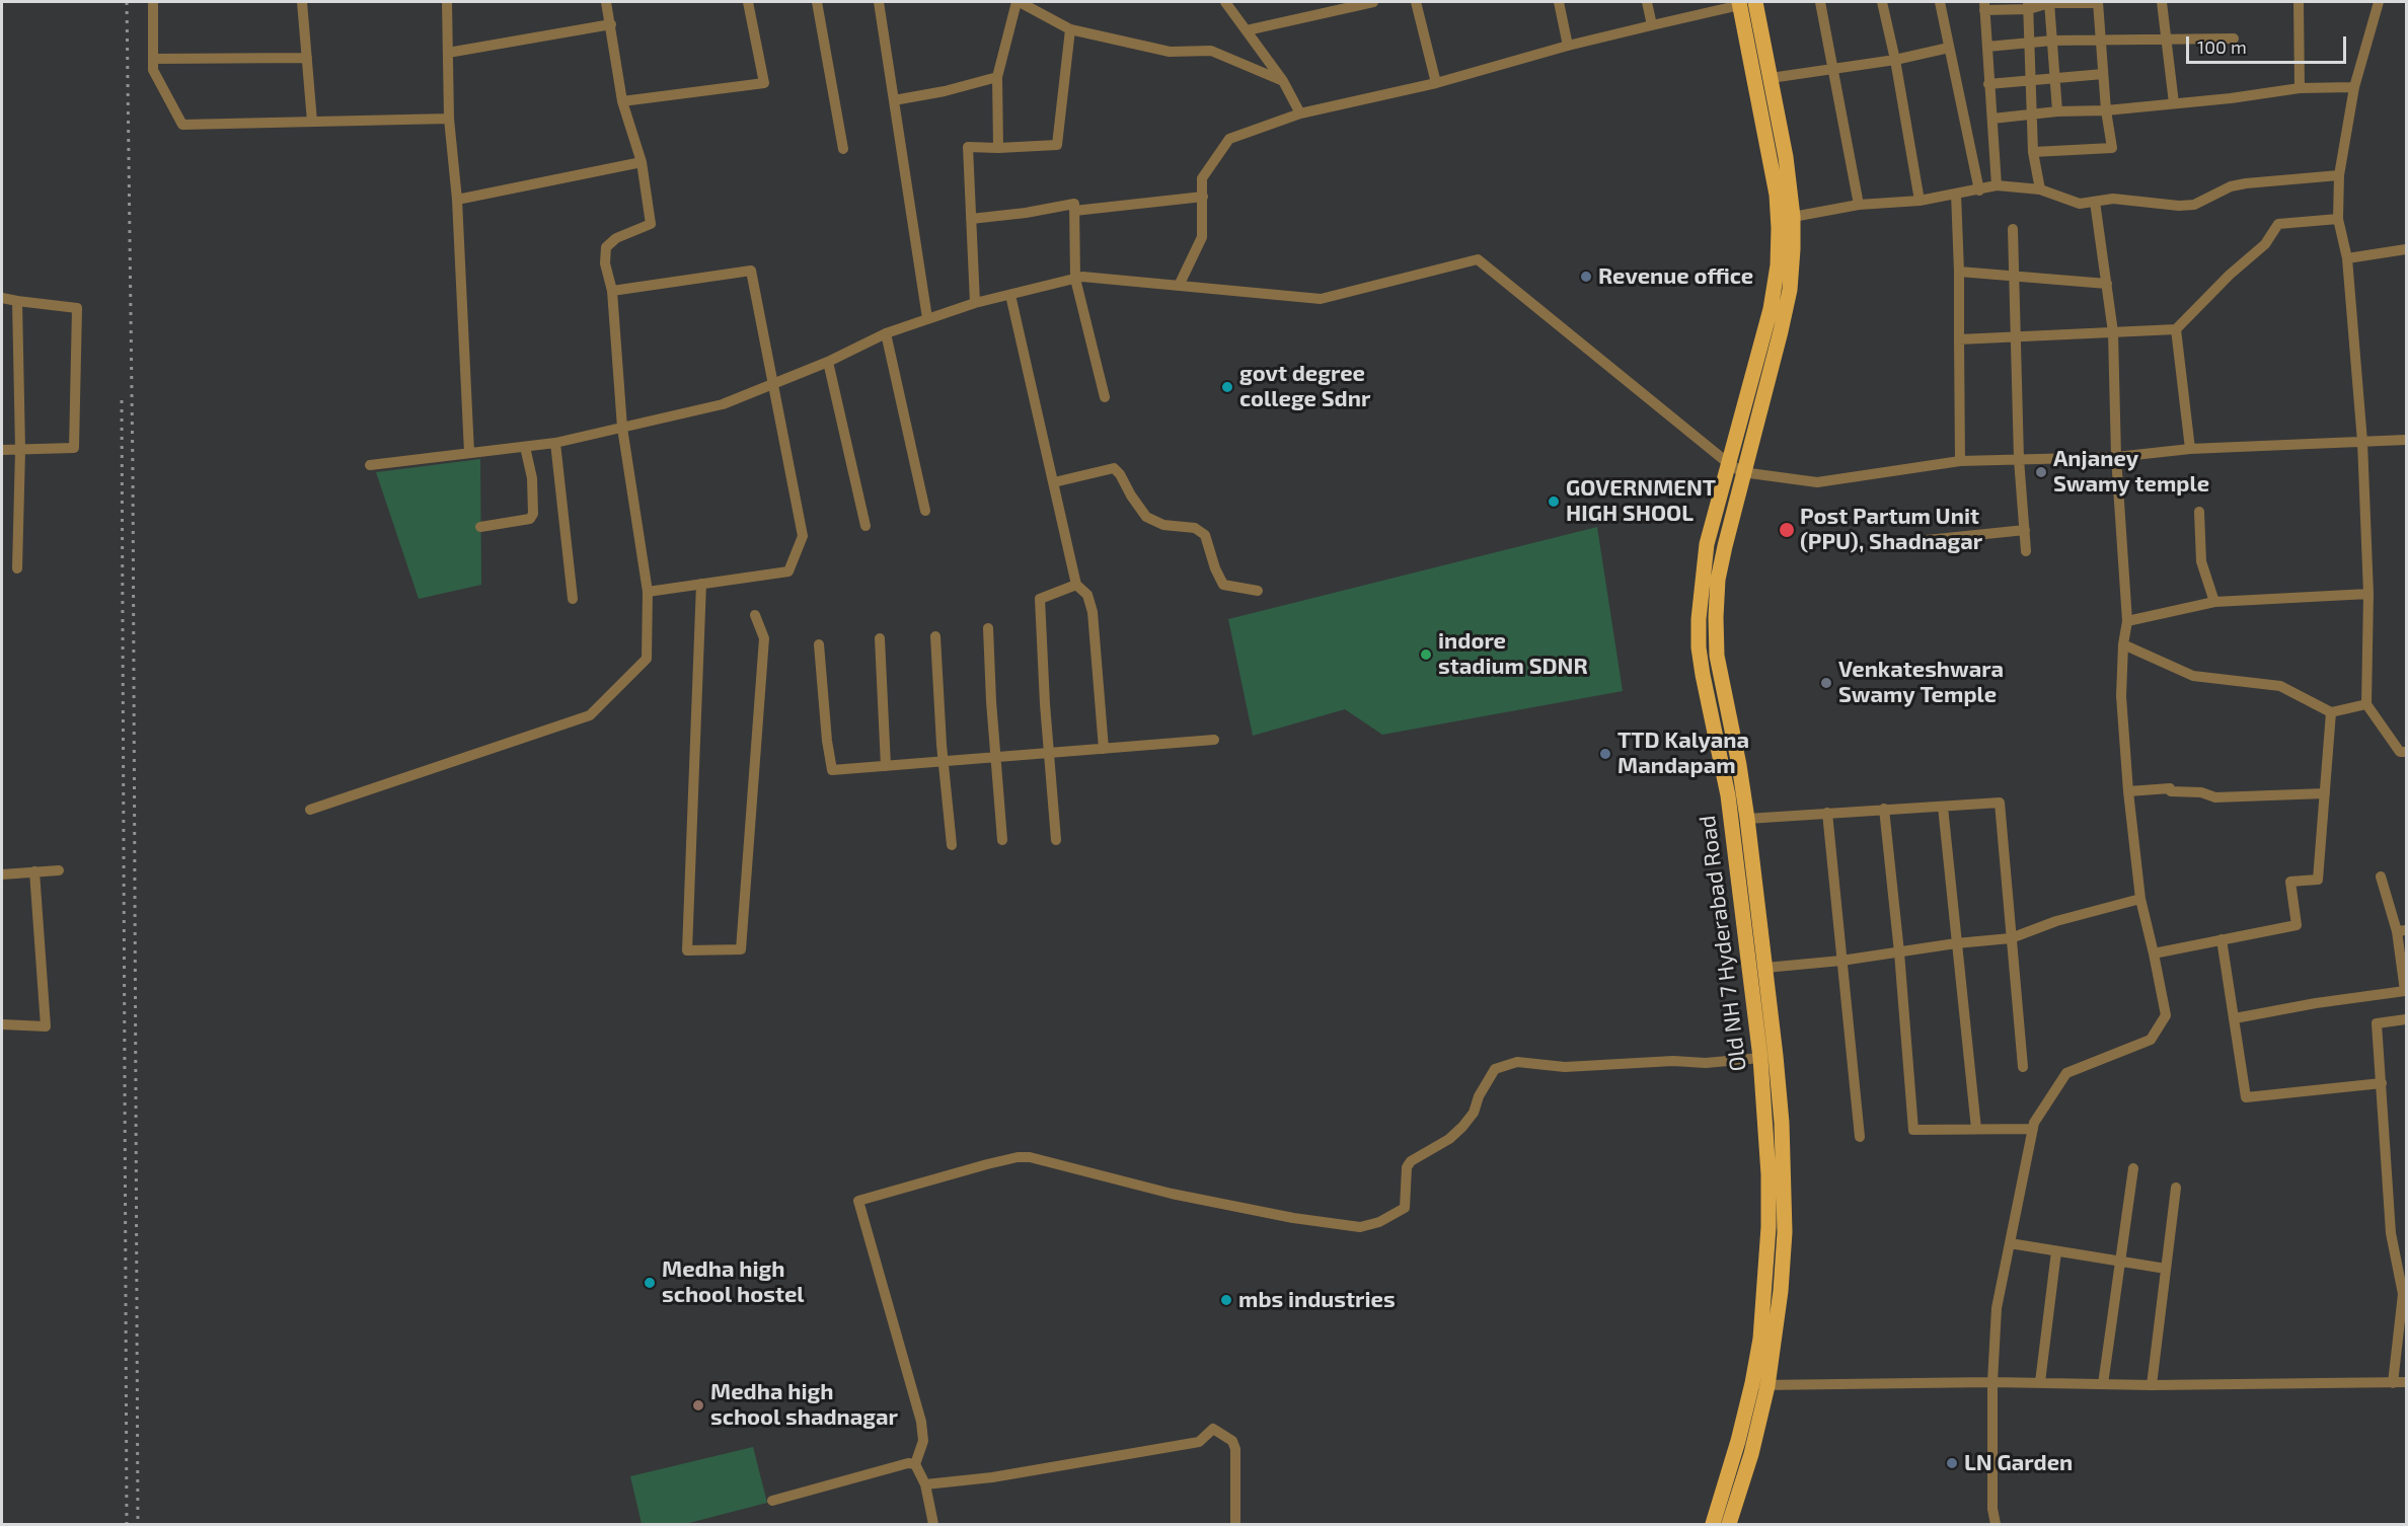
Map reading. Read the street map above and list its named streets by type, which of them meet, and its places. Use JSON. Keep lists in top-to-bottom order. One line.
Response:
{"streets":{"main road":["Old NH 7 Hyderabad Road"]},"places":["Revenue office","govt degree college Sdnr","Anjaney Swamy temple","GOVERNMENT HIGH SHOOL","Post Partum Unit (PPU), Shadnagar","indore stadium SDNR","Venkateshwara Swamy Temple","TTD Kalyana Mandapam","Medha high school hostel","mbs industries","Medha high school shadnagar","LN Garden"],"scale_bar":"100 m"}
